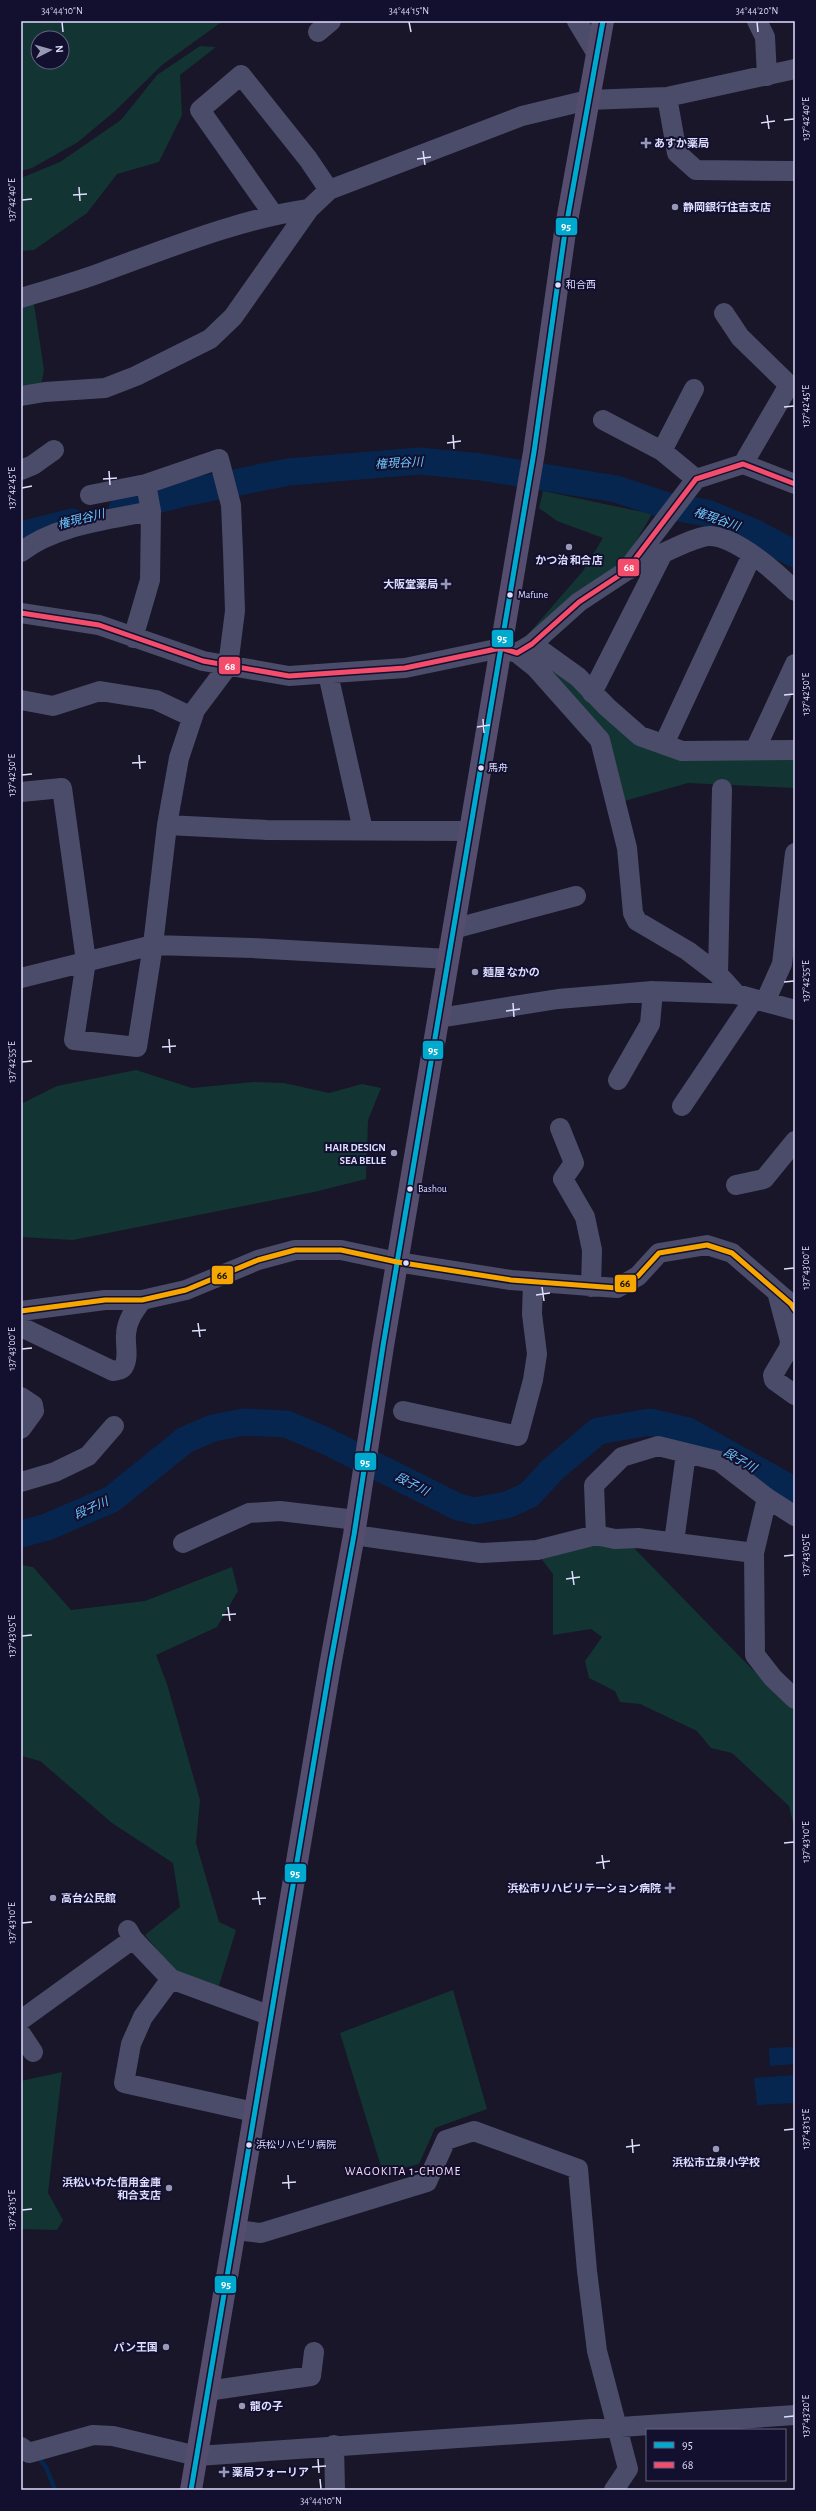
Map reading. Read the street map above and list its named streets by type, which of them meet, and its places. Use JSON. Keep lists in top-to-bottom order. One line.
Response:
{"districts":["WAGOKITA 1-CHOME"],"water":["権現谷川","段子川"],"places":{"health":["あすか薬局","大阪堂薬局","浜松市リハビリテーション病院","薬局フォーリア"],"other":["静岡銀行住吉支店","和合西","かつ治 和合店","Mafune","馬舟","麺屋 なかの","HAIR DESIGN SEA BELLE","Bashou","高台公民館","浜松リハビリ病院","浜松市立泉小学校","浜松いわた信用金庫 和合支店","パン王国","龍の子"]},"lines":["transit line 95","transit line 68","transit line 66"],"legend":["95","68"],"north":"right","coordinates":["34°44'10\"N","34°44'15\"N","34°44'20\"N","137°42'40\"E","137°42'45\"E","137°42'50\"E","137°42'55\"E","137°43'00\"E","137°43'05\"E","137°43'10\"E","137°43'15\"E","137°43'20\"E"]}
